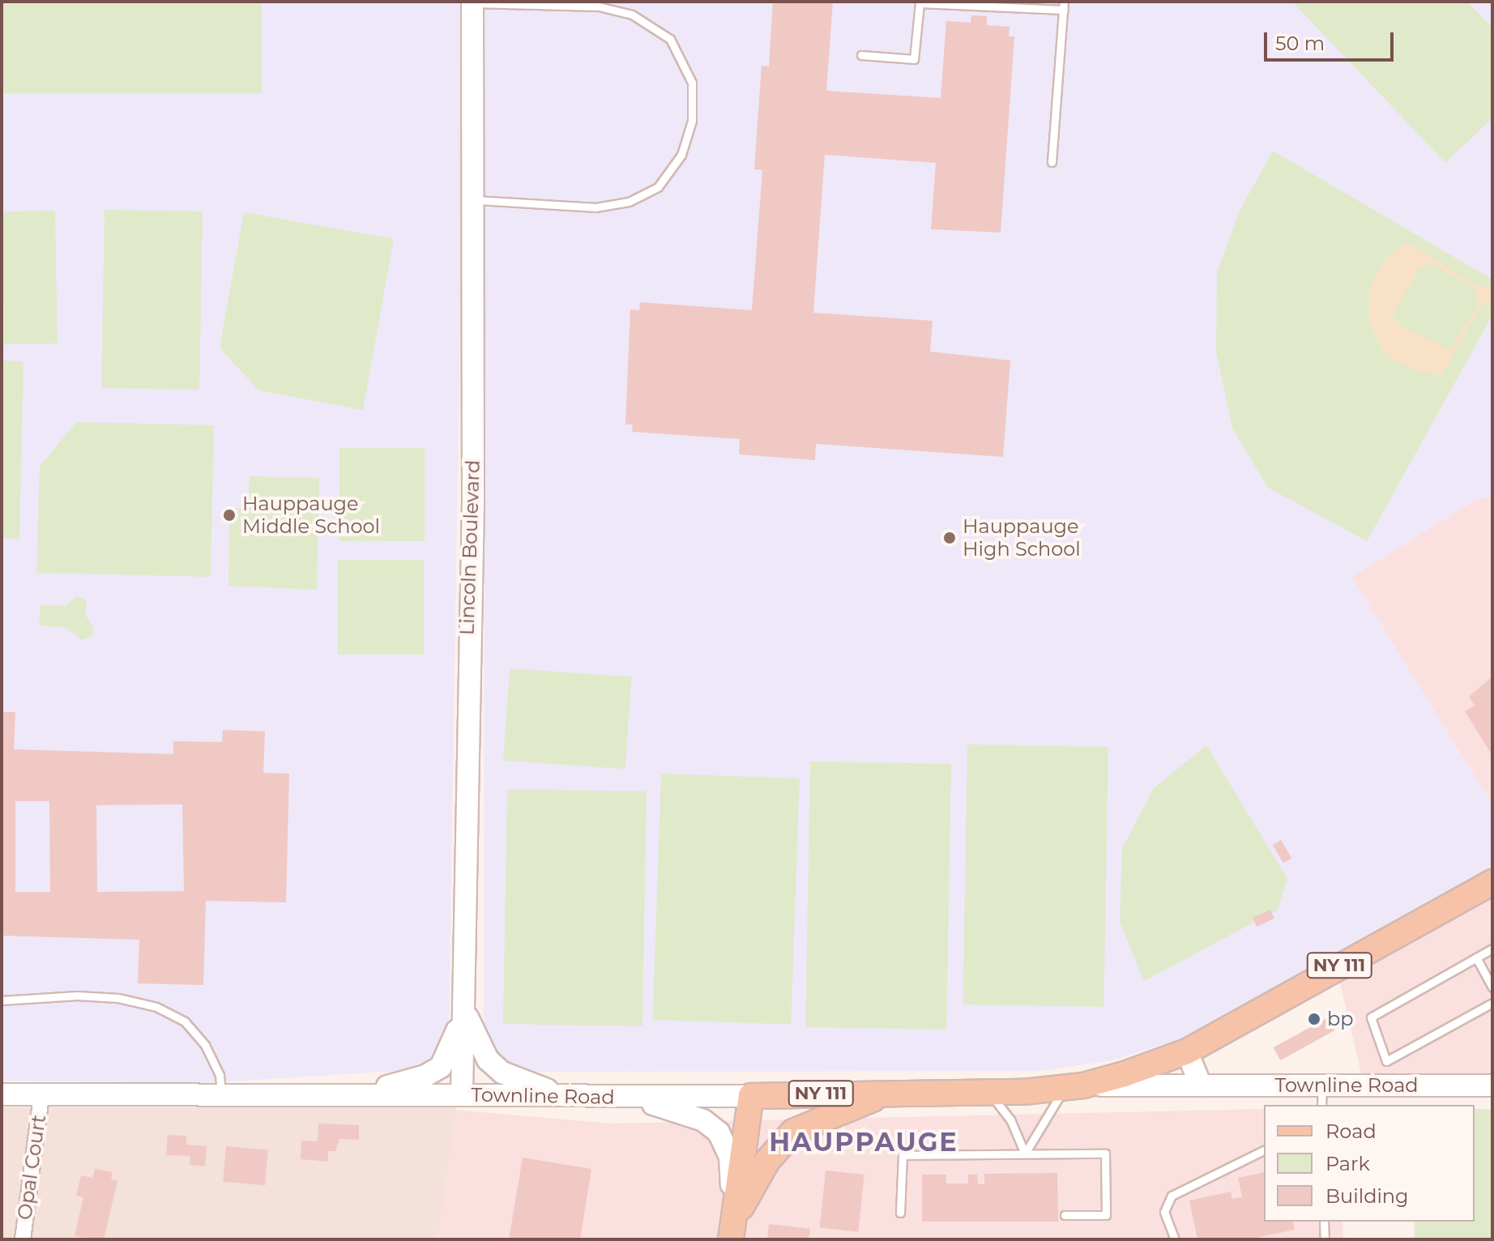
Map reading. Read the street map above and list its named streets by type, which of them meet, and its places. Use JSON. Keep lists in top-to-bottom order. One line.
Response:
{"streets":{"main road":["NY 111","Townline Road"],"street":["Lincoln Boulevard","Opal Court"]},"crossings":[["Lincoln Boulevard","Townline Road"],["NY 111","Townline Road"],["Townline Road","Opal Court"]],"districts":["HAUPPAUGE"],"places":["Hauppauge Middle School","Hauppauge High School","bp"],"legend":["Road","Park","Building"],"scale_bar":"50 m"}
